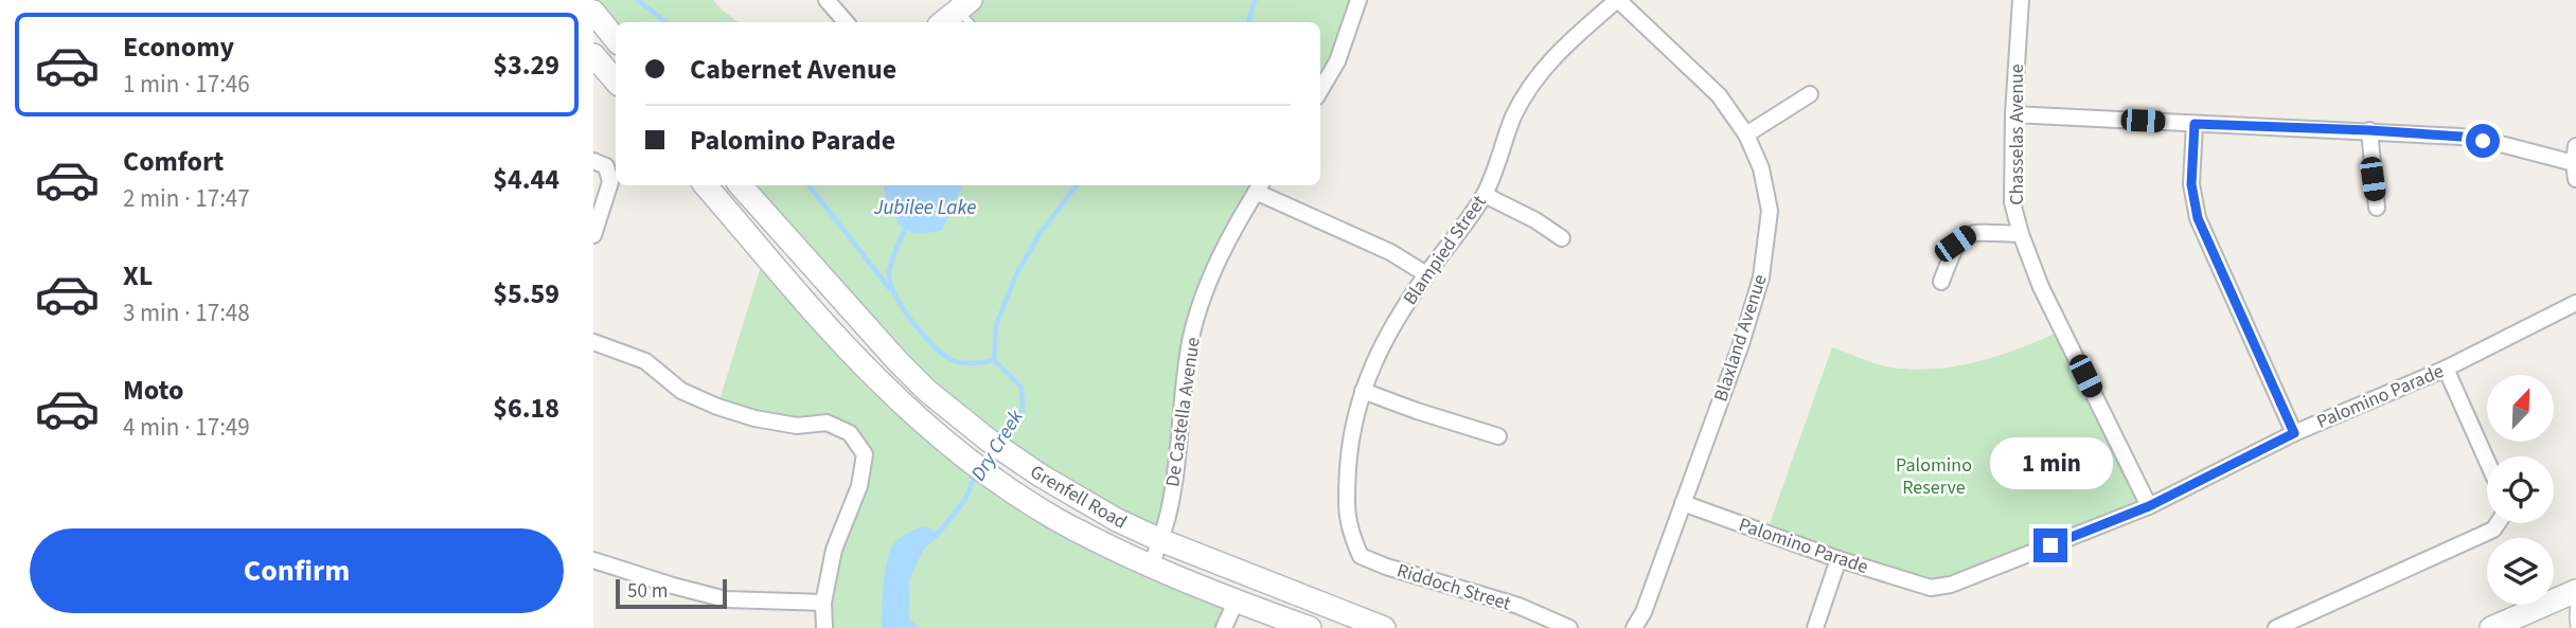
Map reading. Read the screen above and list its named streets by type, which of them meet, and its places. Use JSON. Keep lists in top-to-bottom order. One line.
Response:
{"streets":{"main road":["Grenfell Road"],"street":["Chasselas Avenue","Blampied Street","Blaxland Avenue","Palomino Parade","De Castella Avenue","Riddoch Street"]},"crossings":[["Chasselas Avenue","Palomino Parade"],["Blampied Street","Blaxland Avenue"],["Blampied Street","Riddoch Street"],["Blaxland Avenue","Palomino Parade"],["De Castella Avenue","Grenfell Road"]],"water":["Jubilee Lake","Dry Creek"],"parks":["Palomino Reserve"],"scale_bar":"50 m","north":"top right","page":{"list":[{"name":"Economy","note":"1 min · 17:46","value":"$3.29"},{"name":"Comfort","note":"2 min · 17:47","value":"$4.44"},{"name":"XL","note":"3 min · 17:48","value":"$5.59"},{"name":"Moto","note":"4 min · 17:49","value":"$6.18"}],"banner":["Cabernet Avenue","Palomino Parade"],"bubble":"1 min","buttons":"Confirm","scale":"50 m"}}
